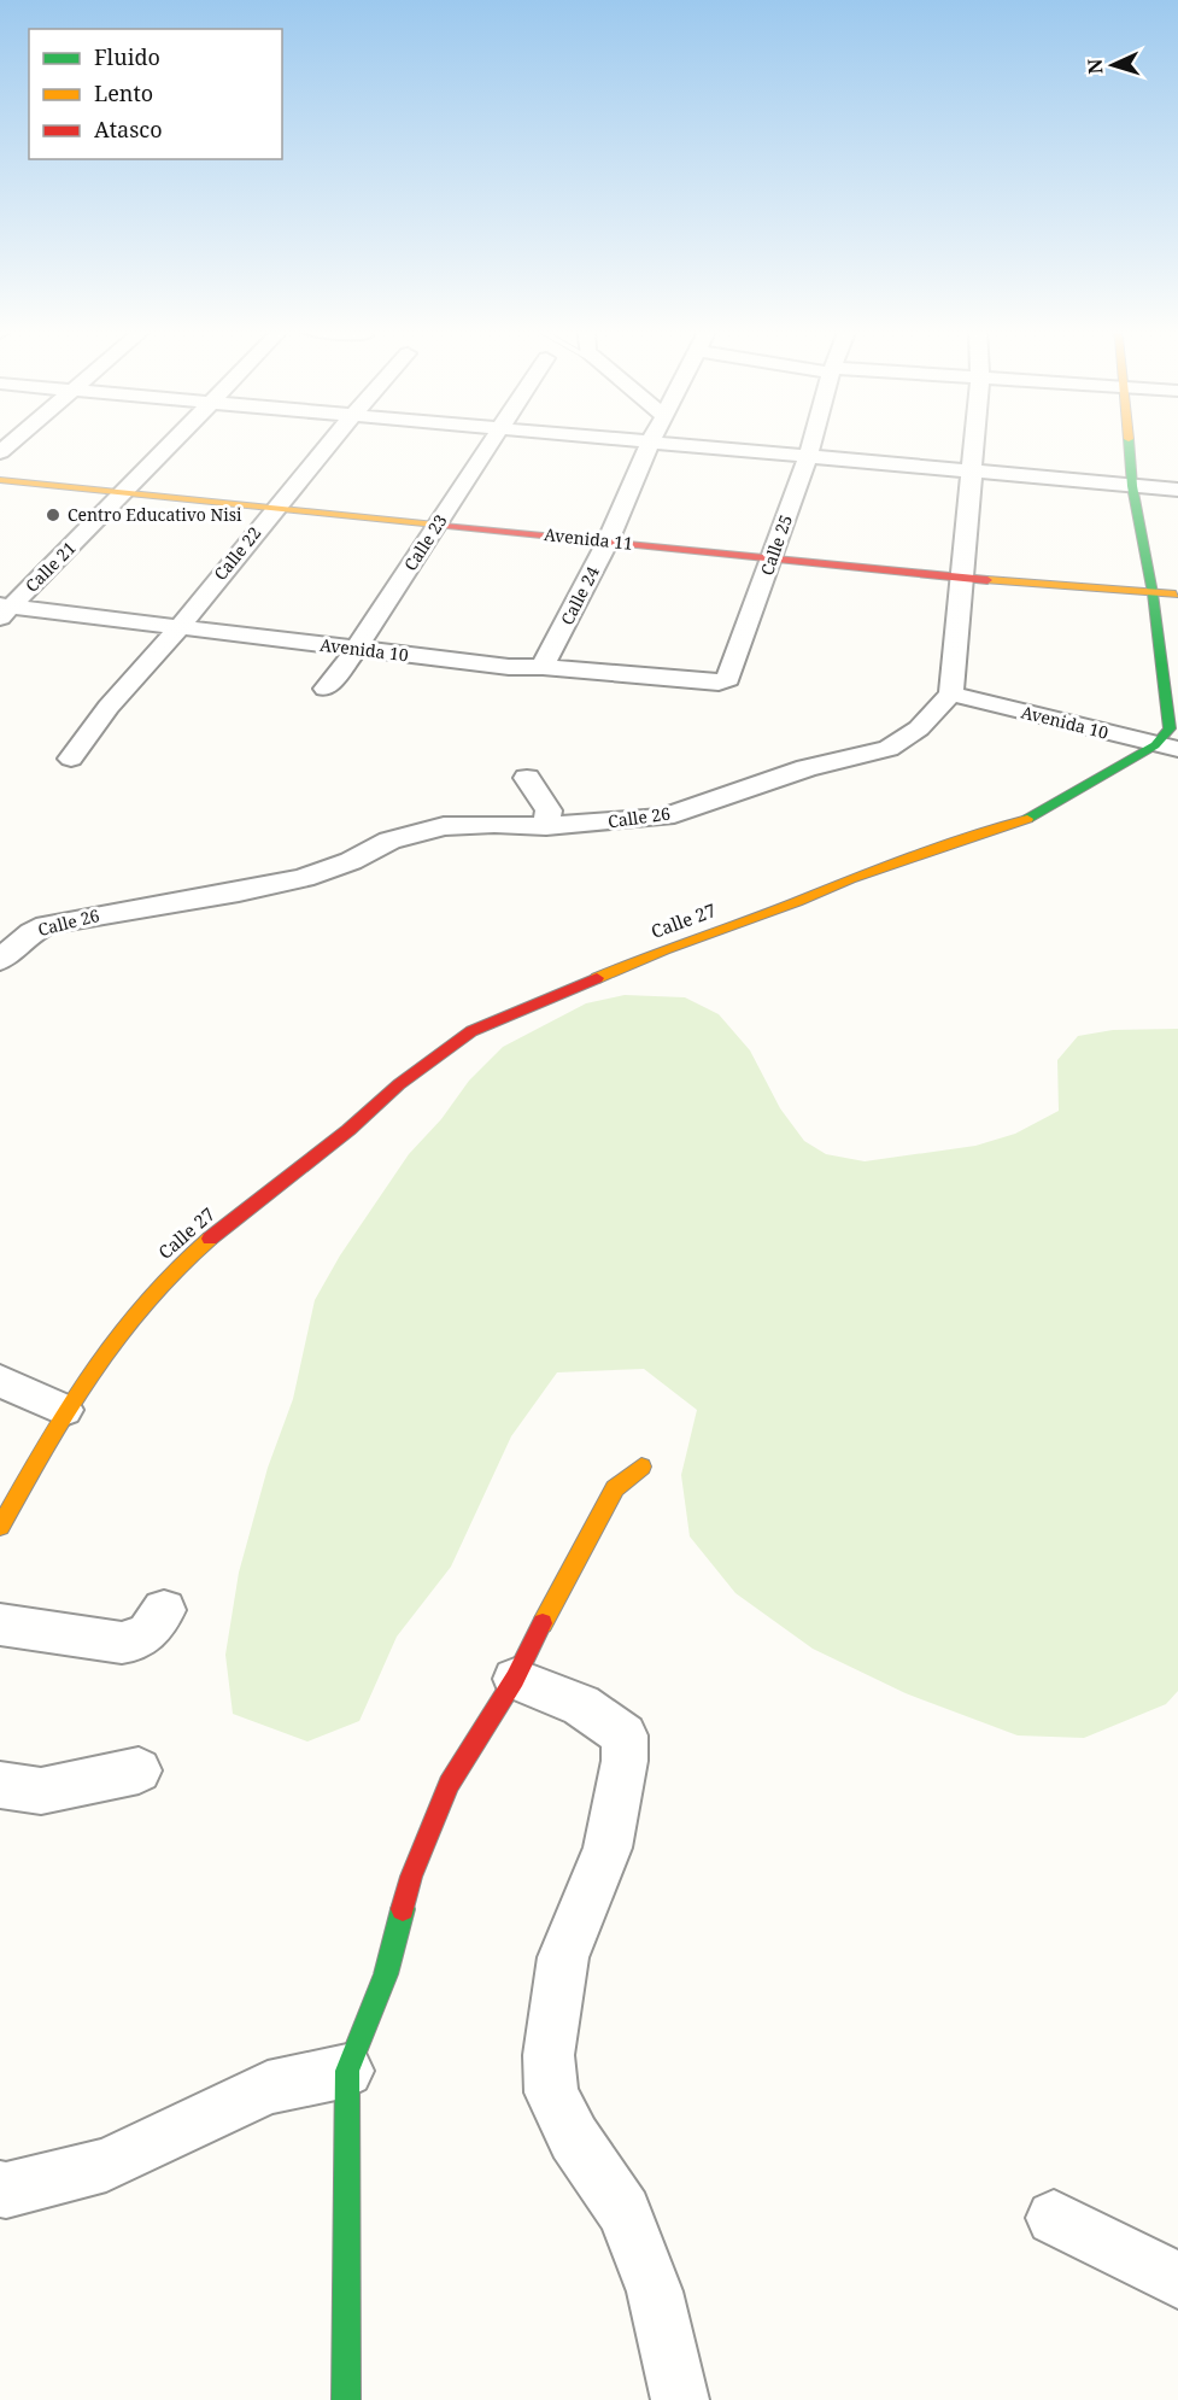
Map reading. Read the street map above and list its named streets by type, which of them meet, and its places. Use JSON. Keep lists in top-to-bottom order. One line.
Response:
{"streets":{"street":["Avenida 11","Calle 23","Calle 25","Calle 22","Calle 21","Calle 24","Avenida 10","Calle 26","Calle 27"]},"crossings":[["Avenida 11","Calle 23"],["Avenida 11","Calle 25"],["Avenida 11","Calle 22"],["Avenida 11","Calle 21"],["Avenida 11","Calle 24"],["Calle 23","Avenida 10"],["Calle 25","Avenida 10"],["Calle 22","Avenida 10"],["Calle 21","Avenida 10"],["Calle 24","Avenida 10"],["Avenida 10","Calle 26"],["Avenida 10","Calle 27"]],"places":["Centro Educativo Nisi"],"legend":["Fluido","Lento","Atasco"],"north":"left"}
